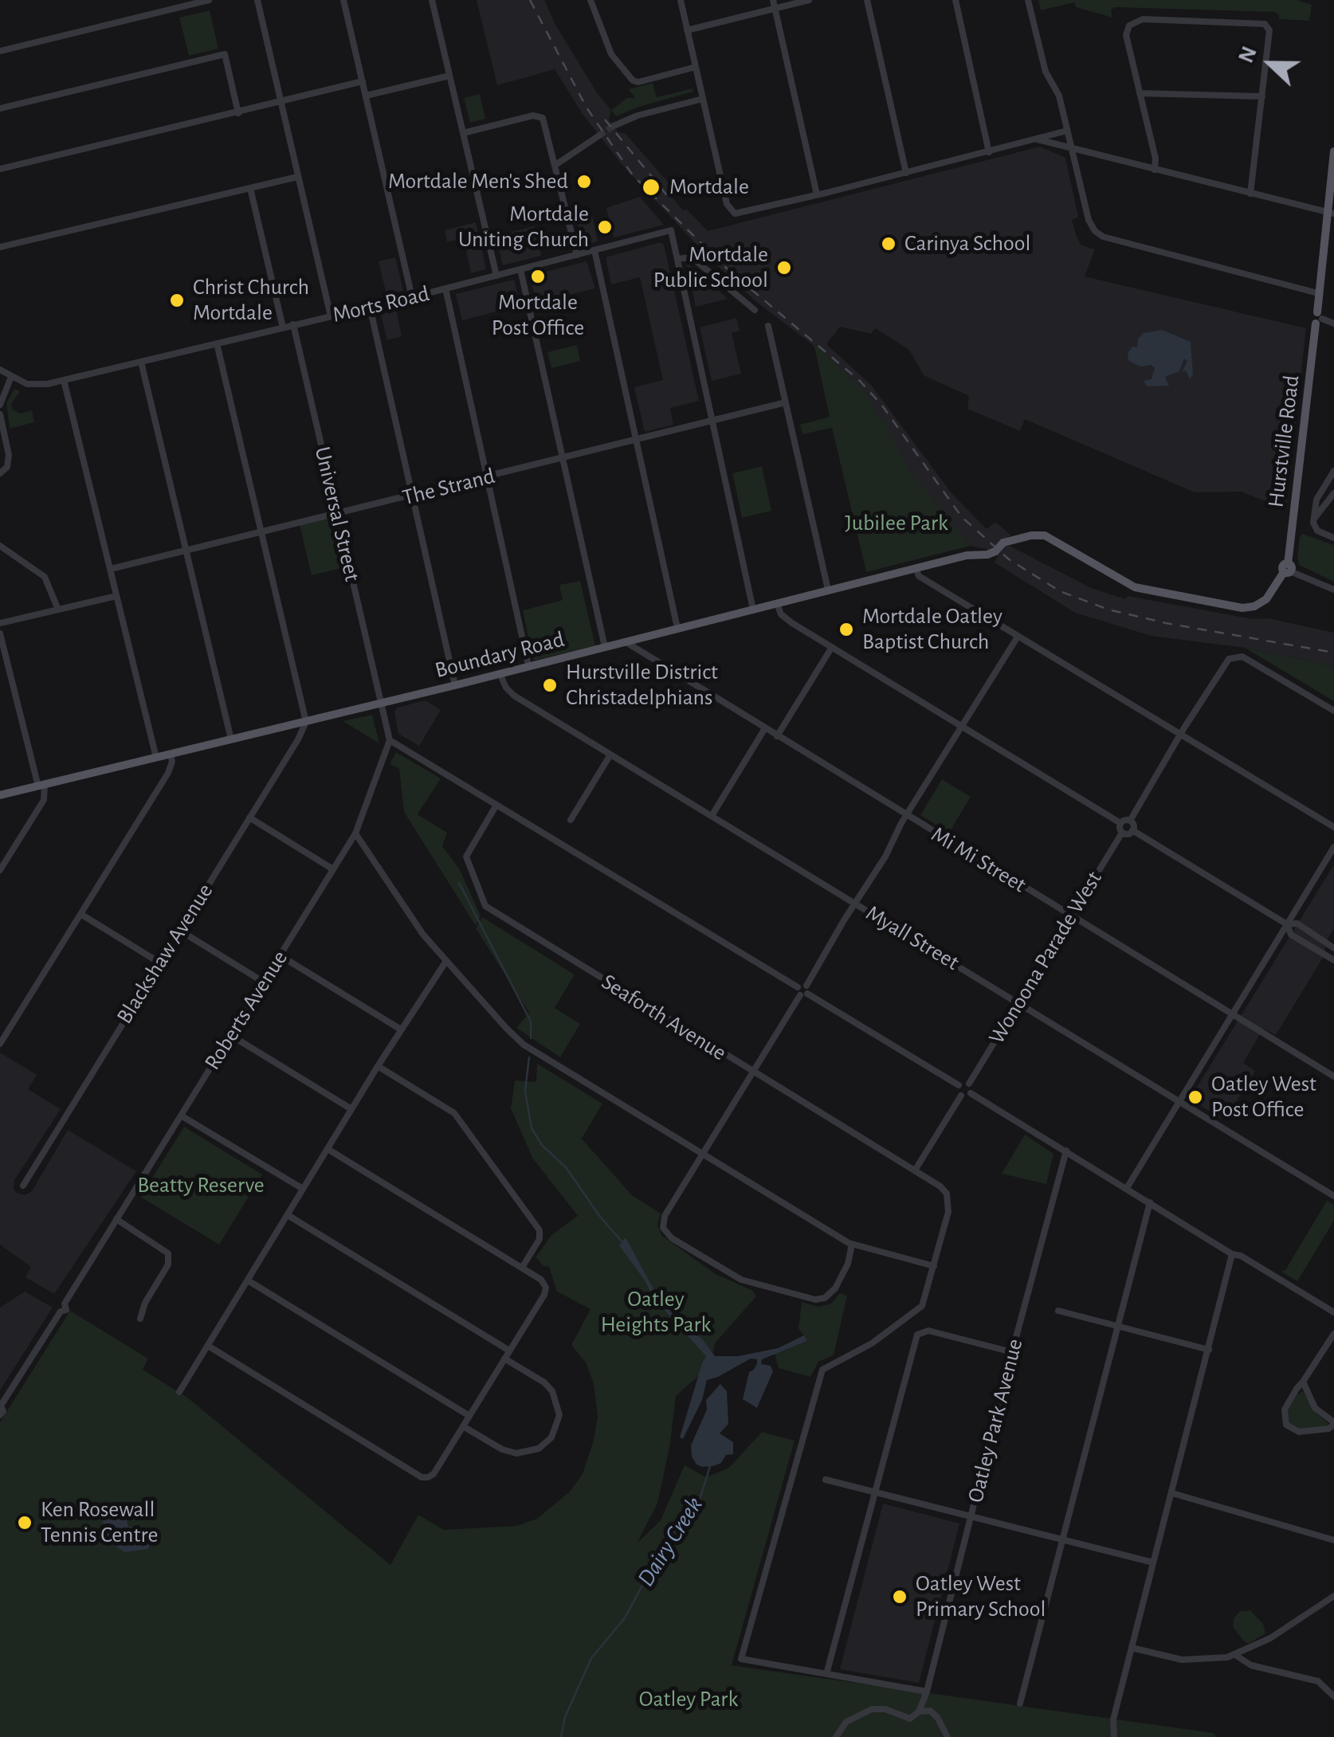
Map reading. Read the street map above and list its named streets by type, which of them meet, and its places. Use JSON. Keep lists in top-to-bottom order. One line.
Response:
{"streets":{"main road":["Hurstville Road","Boundary Road"],"street":["Morts Road","The Strand","Universal Street","Mi Mi Street","Myall Street","Blackshaw Avenue","Wonoona Parade West","Roberts Avenue","Seaforth Avenue","Oatley Park Avenue"]},"crossings":[["Morts Road","Universal Street"],["Hurstville Road","Boundary Road"],["The Strand","Universal Street"],["Universal Street","Boundary Road"],["Boundary Road","Mi Mi Street"],["Boundary Road","Myall Street"],["Boundary Road","Blackshaw Avenue"],["Mi Mi Street","Wonoona Parade West"],["Myall Street","Wonoona Parade West"]],"water":["Dairy Creek"],"parks":["Jubilee Park","Beatty Reserve","Oatley Heights Park","Oatley Park"],"places":["Mortdale Men's Shed","Mortdale","Mortdale Uniting Church","Carinya School","Mortdale Public School","Mortdale Post Office","Christ Church Mortdale","Mortdale Oatley Baptist Church","Hurstville District Christadelphians","Oatley West Post Office","Ken Rosewall Tennis Centre","Oatley West Primary School"],"north":"left"}
